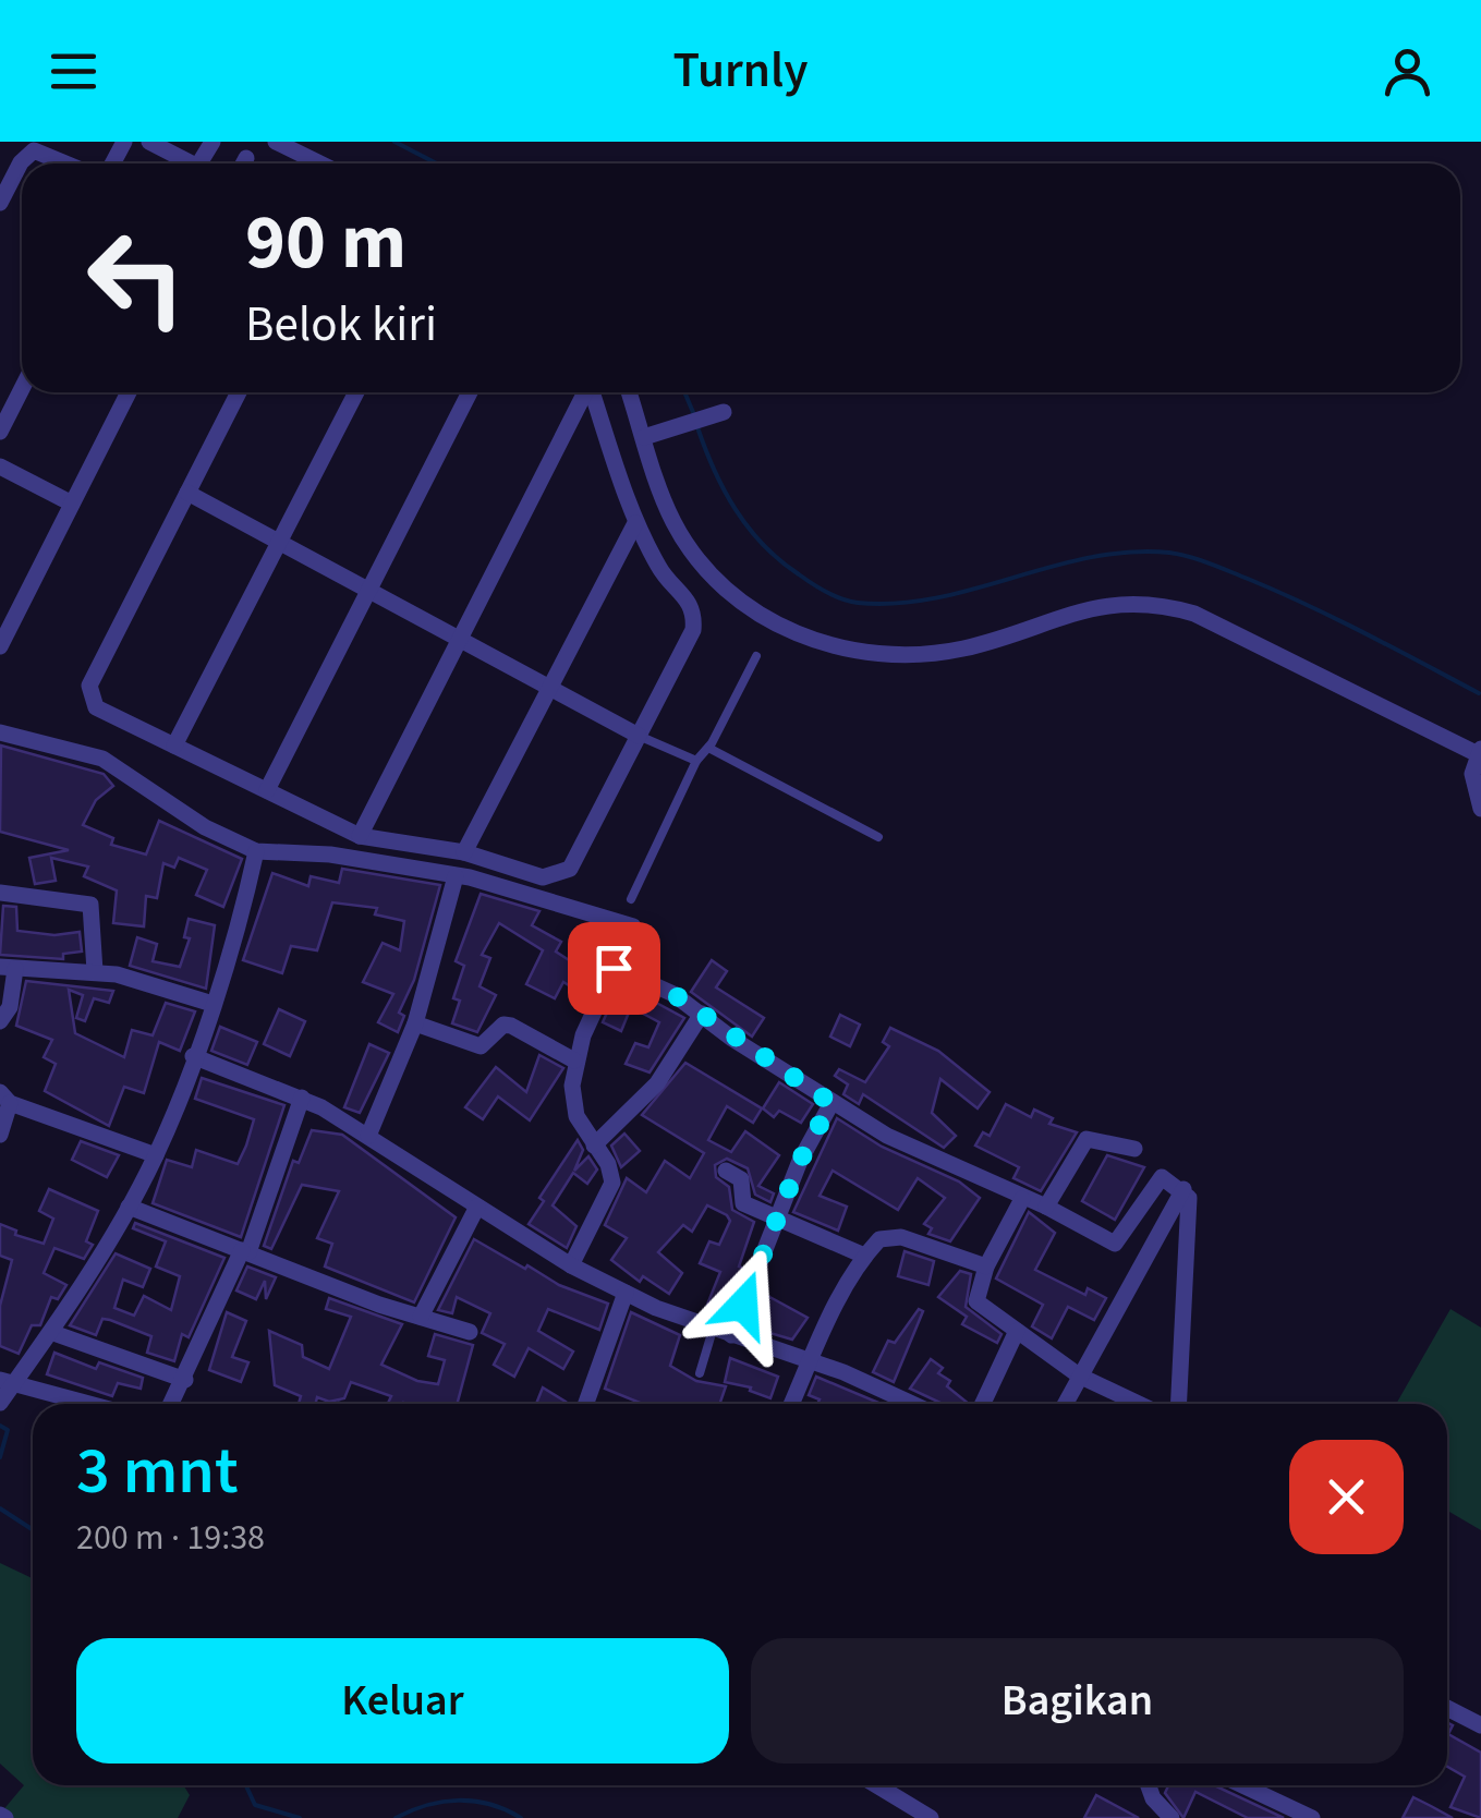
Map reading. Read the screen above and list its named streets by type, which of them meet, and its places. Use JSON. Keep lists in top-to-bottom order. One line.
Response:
{"page":{"header":"Turnly","turn":["90 m","Belok kiri"],"heading":["3 mnt","200 m · 19:38"],"buttons":["Keluar","Bagikan"]}}
